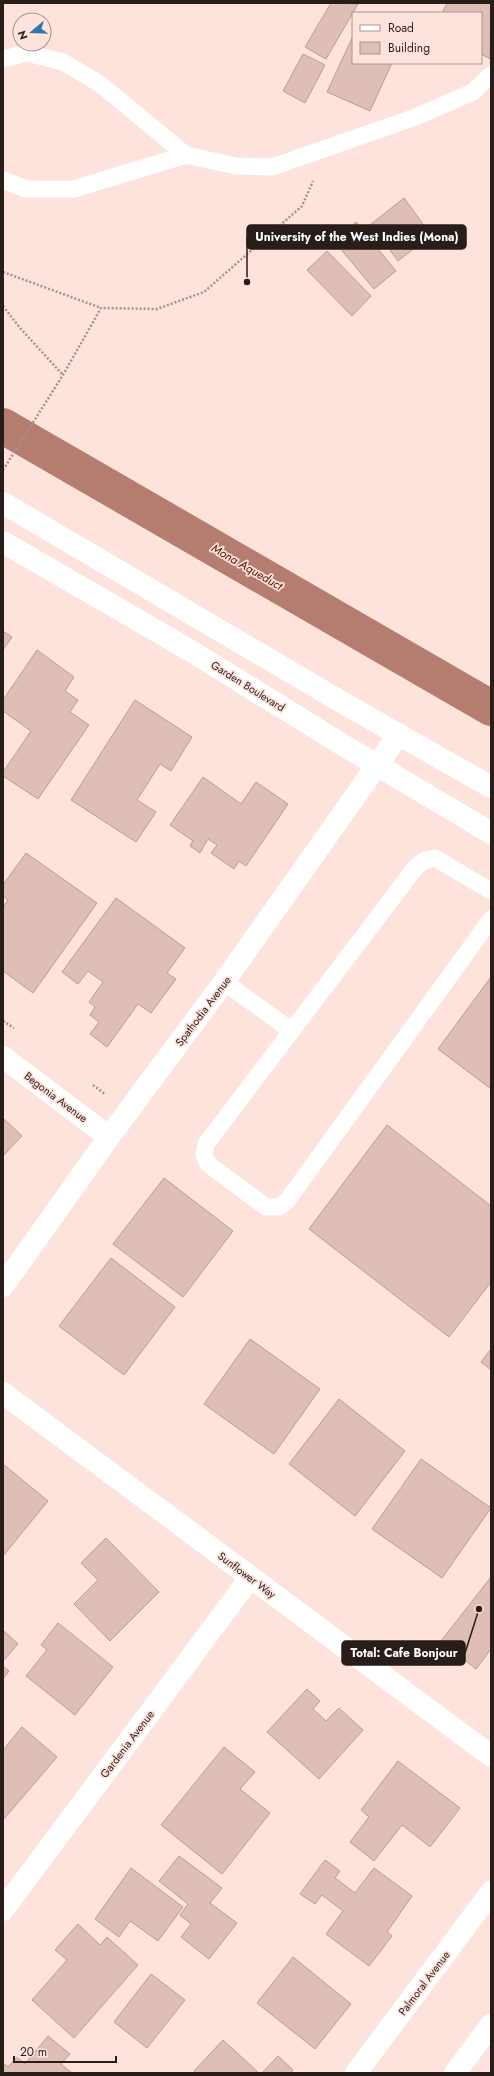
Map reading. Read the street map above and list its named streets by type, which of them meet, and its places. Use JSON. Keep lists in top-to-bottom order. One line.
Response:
{"streets":{"street":["Garden Boulevard","Spathodia Avenue","Begonia Avenue","Sunflower Way","Gardenia Avenue","Palmoral Avenue"]},"crossings":[["Garden Boulevard","Spathodia Avenue"],["Spathodia Avenue","Begonia Avenue"],["Sunflower Way","Gardenia Avenue"]],"water":["Mona Aqueduct"],"places":["University of the West Indies (Mona)","Total: Cafe Bonjour"],"legend":["Road","Building"],"scale_bar":"20 m","north":"left"}
